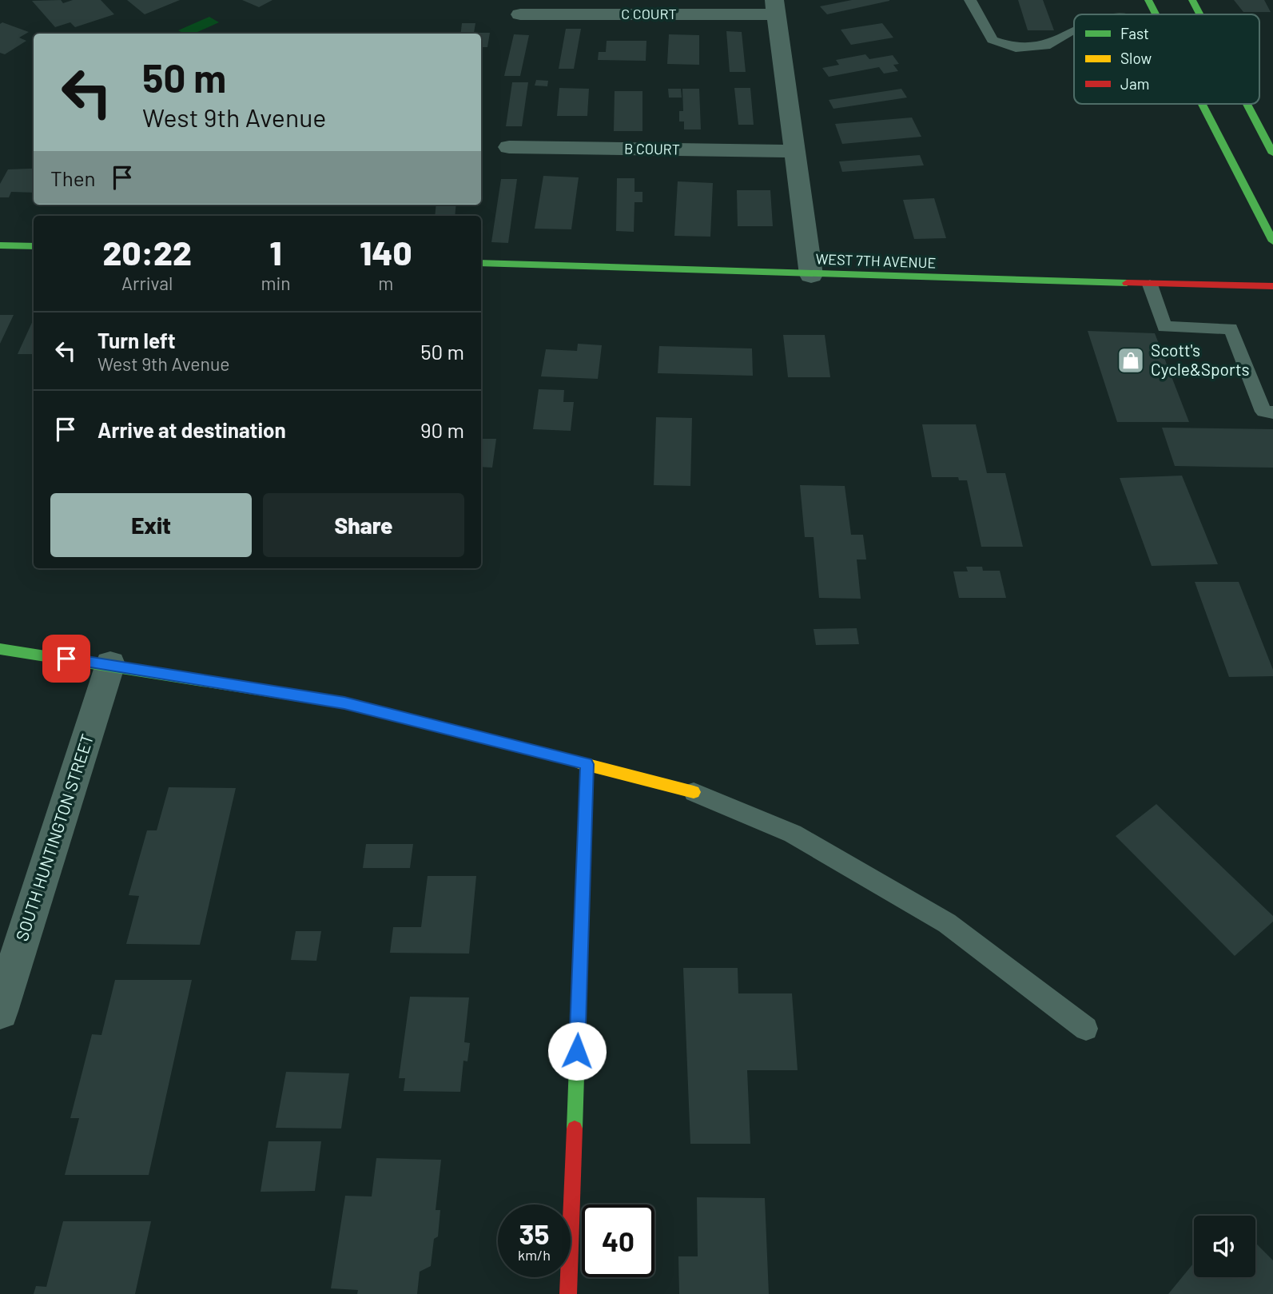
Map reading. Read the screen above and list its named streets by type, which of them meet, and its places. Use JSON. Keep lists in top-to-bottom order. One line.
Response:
{"streets":{"main road":["WEST 7TH AVENUE"],"street":["C COURT","B COURT","SOUTH HUNTINGTON STREET"]},"places":{"shop":["Scott's Cycle&Sports"]},"legend":["Fast","Slow","Jam"],"page":{"turn":["50 m","West 9th Avenue"],"then":"Then","eta":["20:22","Arrival","1","min","140","m"],"list":[{"name":"Turn left","note":"West 9th Avenue","value":"50 m"},{"name":"Arrive at destination","value":"90 m"}],"buttons":["Exit","Share"],"speed":"35 km/h","limit":"40"}}
